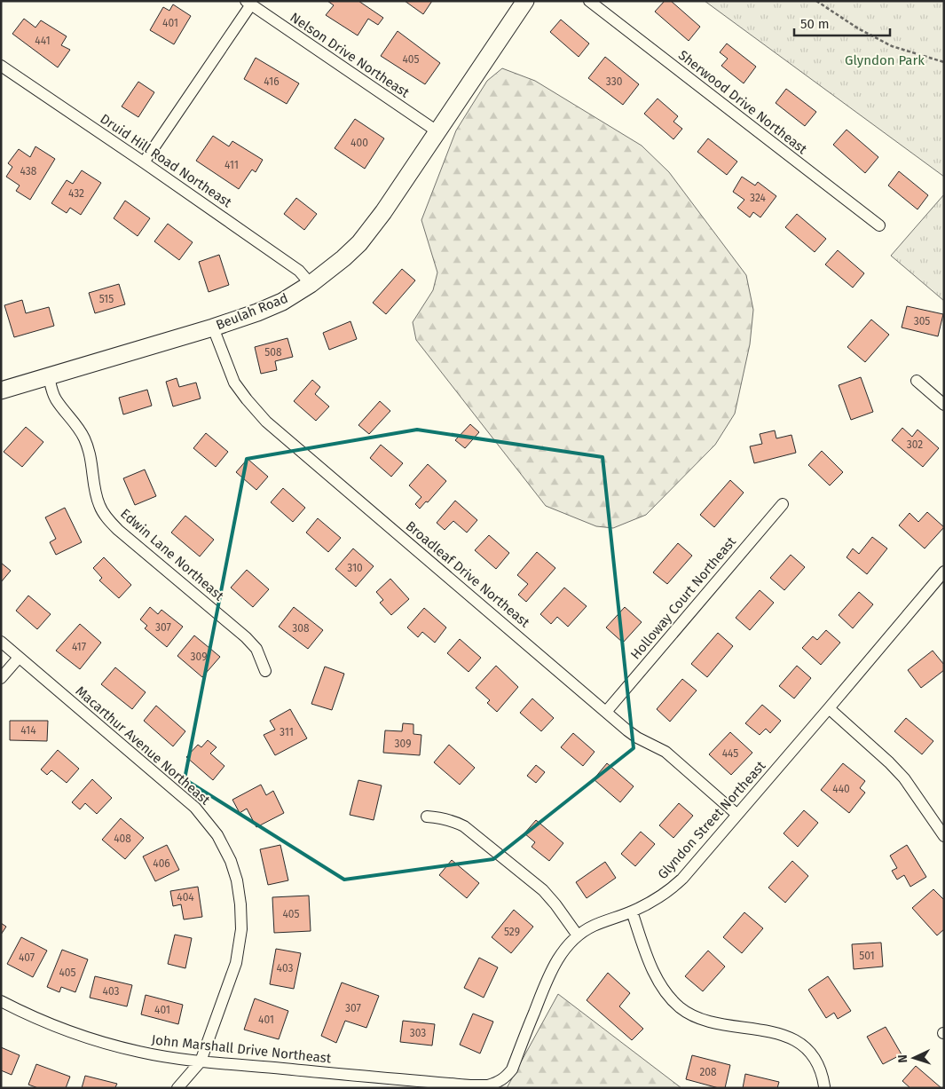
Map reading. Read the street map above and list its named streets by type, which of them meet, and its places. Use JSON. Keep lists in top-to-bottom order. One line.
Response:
{"streets":{"main road":["Beulah Road"],"street":["Nelson Drive Northeast","Sherwood Drive Northeast","Druid Hill Road Northeast","Edwin Lane Northeast","Broadleaf Drive Northeast","Holloway Court Northeast","Macarthur Avenue Northeast","Glyndon Street Northeast","John Marshall Drive Northeast"]},"crossings":[["Nelson Drive Northeast","Beulah Road"],["Druid Hill Road Northeast","Beulah Road"],["Beulah Road","Edwin Lane Northeast"],["Beulah Road","Broadleaf Drive Northeast"],["Broadleaf Drive Northeast","Holloway Court Northeast"],["Broadleaf Drive Northeast","Glyndon Street Northeast"],["Macarthur Avenue Northeast","John Marshall Drive Northeast"],["Glyndon Street Northeast","John Marshall Drive Northeast"]],"parks":["Glyndon Park"],"house_numbers":["401","441","405","416","330","400","411","438","432","324","515","305","508","302","310","307","308","417","309","414","311","309","445","440","408","406","404","405","529","501","407","403","405","403","307","401","401","303","208"],"scale_bar":"50 m","north":"left"}
